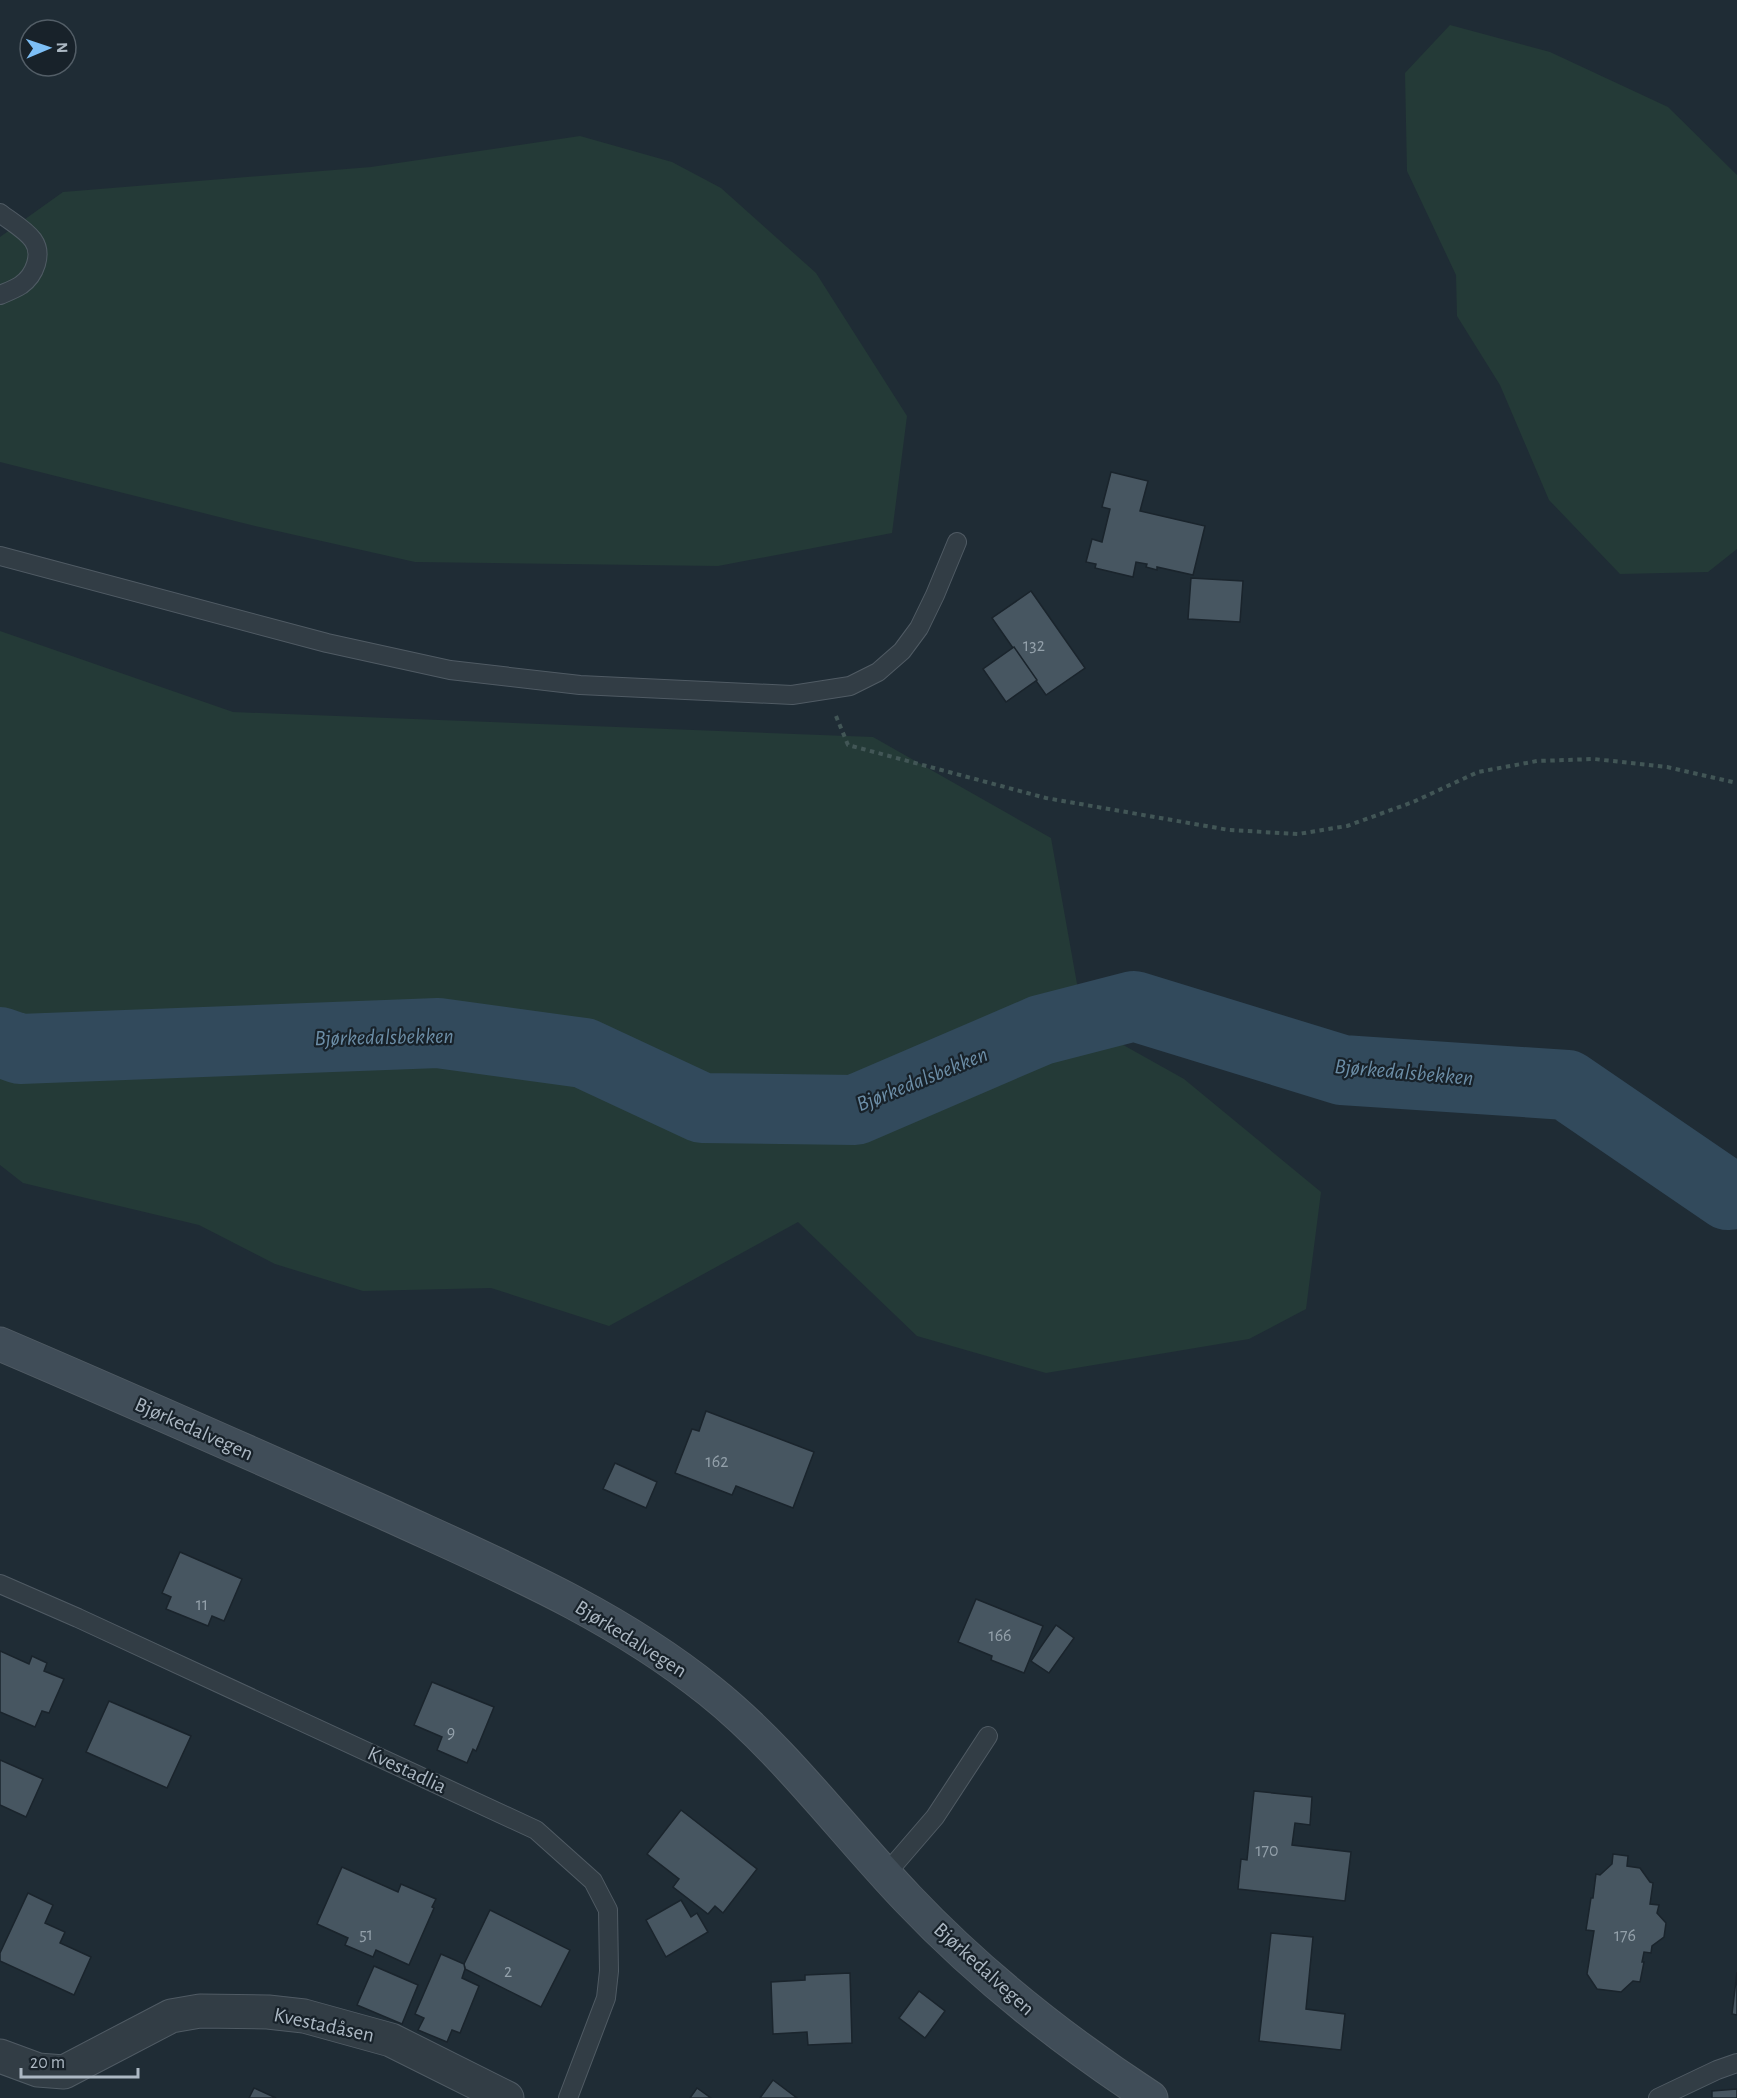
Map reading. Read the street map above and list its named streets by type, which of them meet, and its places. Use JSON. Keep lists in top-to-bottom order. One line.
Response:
{"streets":{"main road":["Bjørkedalvegen"],"street":["Kvestadåsen"],"lane":["Kvestadlia"]},"water":["Bjørkedalsbekken"],"house_numbers":["132","162","11","166","9","170","51","176","2"],"scale_bar":"20 m","north":"right"}
